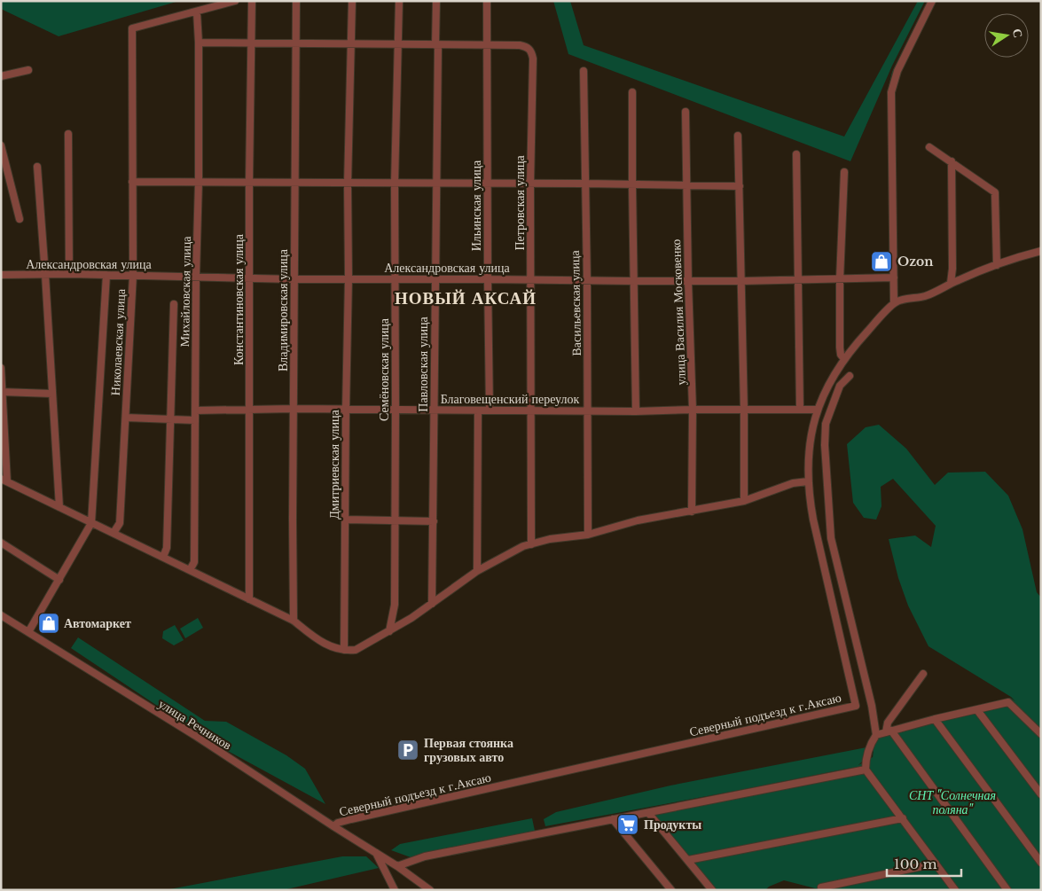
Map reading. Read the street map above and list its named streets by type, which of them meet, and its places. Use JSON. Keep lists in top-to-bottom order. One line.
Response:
{"streets":{"street":["Петровская улица","Ильинская улица","Александровская улица","Михайловская улица","Константиновская улица","Васильевская улица","Владимировская улица","улица Василия Московенко","Николаевская улица","Павловская улица","Семёновская улица","Благовещенский переулок","Дмитриевская улица","Северный подъезд к г.Аксаю","улица Речников"]},"crossings":[["Петровская улица","Ильинская улица"],["Петровская улица","Александровская улица"],["Петровская улица","Благовещенский переулок"],["Ильинская улица","Александровская улица"],["Ильинская улица","Благовещенский переулок"],["Александровская улица","Михайловская улица"],["Александровская улица","Константиновская улица"],["Александровская улица","Васильевская улица"],["Александровская улица","Владимировская улица"],["Александровская улица","улица Василия Московенко"],["Александровская улица","Николаевская улица"],["Александровская улица","Павловская улица"],["Александровская улица","Семёновская улица"],["Александровская улица","Дмитриевская улица"],["Михайловская улица","Николаевская улица"],["Михайловская улица","Благовещенский переулок"],["Константиновская улица","Благовещенский переулок"],["Васильевская улица","Благовещенский переулок"],["Владимировская улица","Благовещенский переулок"],["улица Василия Московенко","Благовещенский переулок"],["Павловская улица","Благовещенский переулок"],["Семёновская улица","Благовещенский переулок"],["Благовещенский переулок","Дмитриевская улица"],["Благовещенский переулок","Северный подъезд к г.Аксаю"],["Северный подъезд к г.Аксаю","улица Речников"]],"districts":["НОВЫЙ АКСАЙ"],"parks":["СНТ \"Солнечная поляна\""],"places":{"shop":["Ozon","Автомаркет"],"parking":["Первая стоянка грузовых авто"],"supermarket":["Продукты"]},"scale_bar":"100 m","north":"right"}
